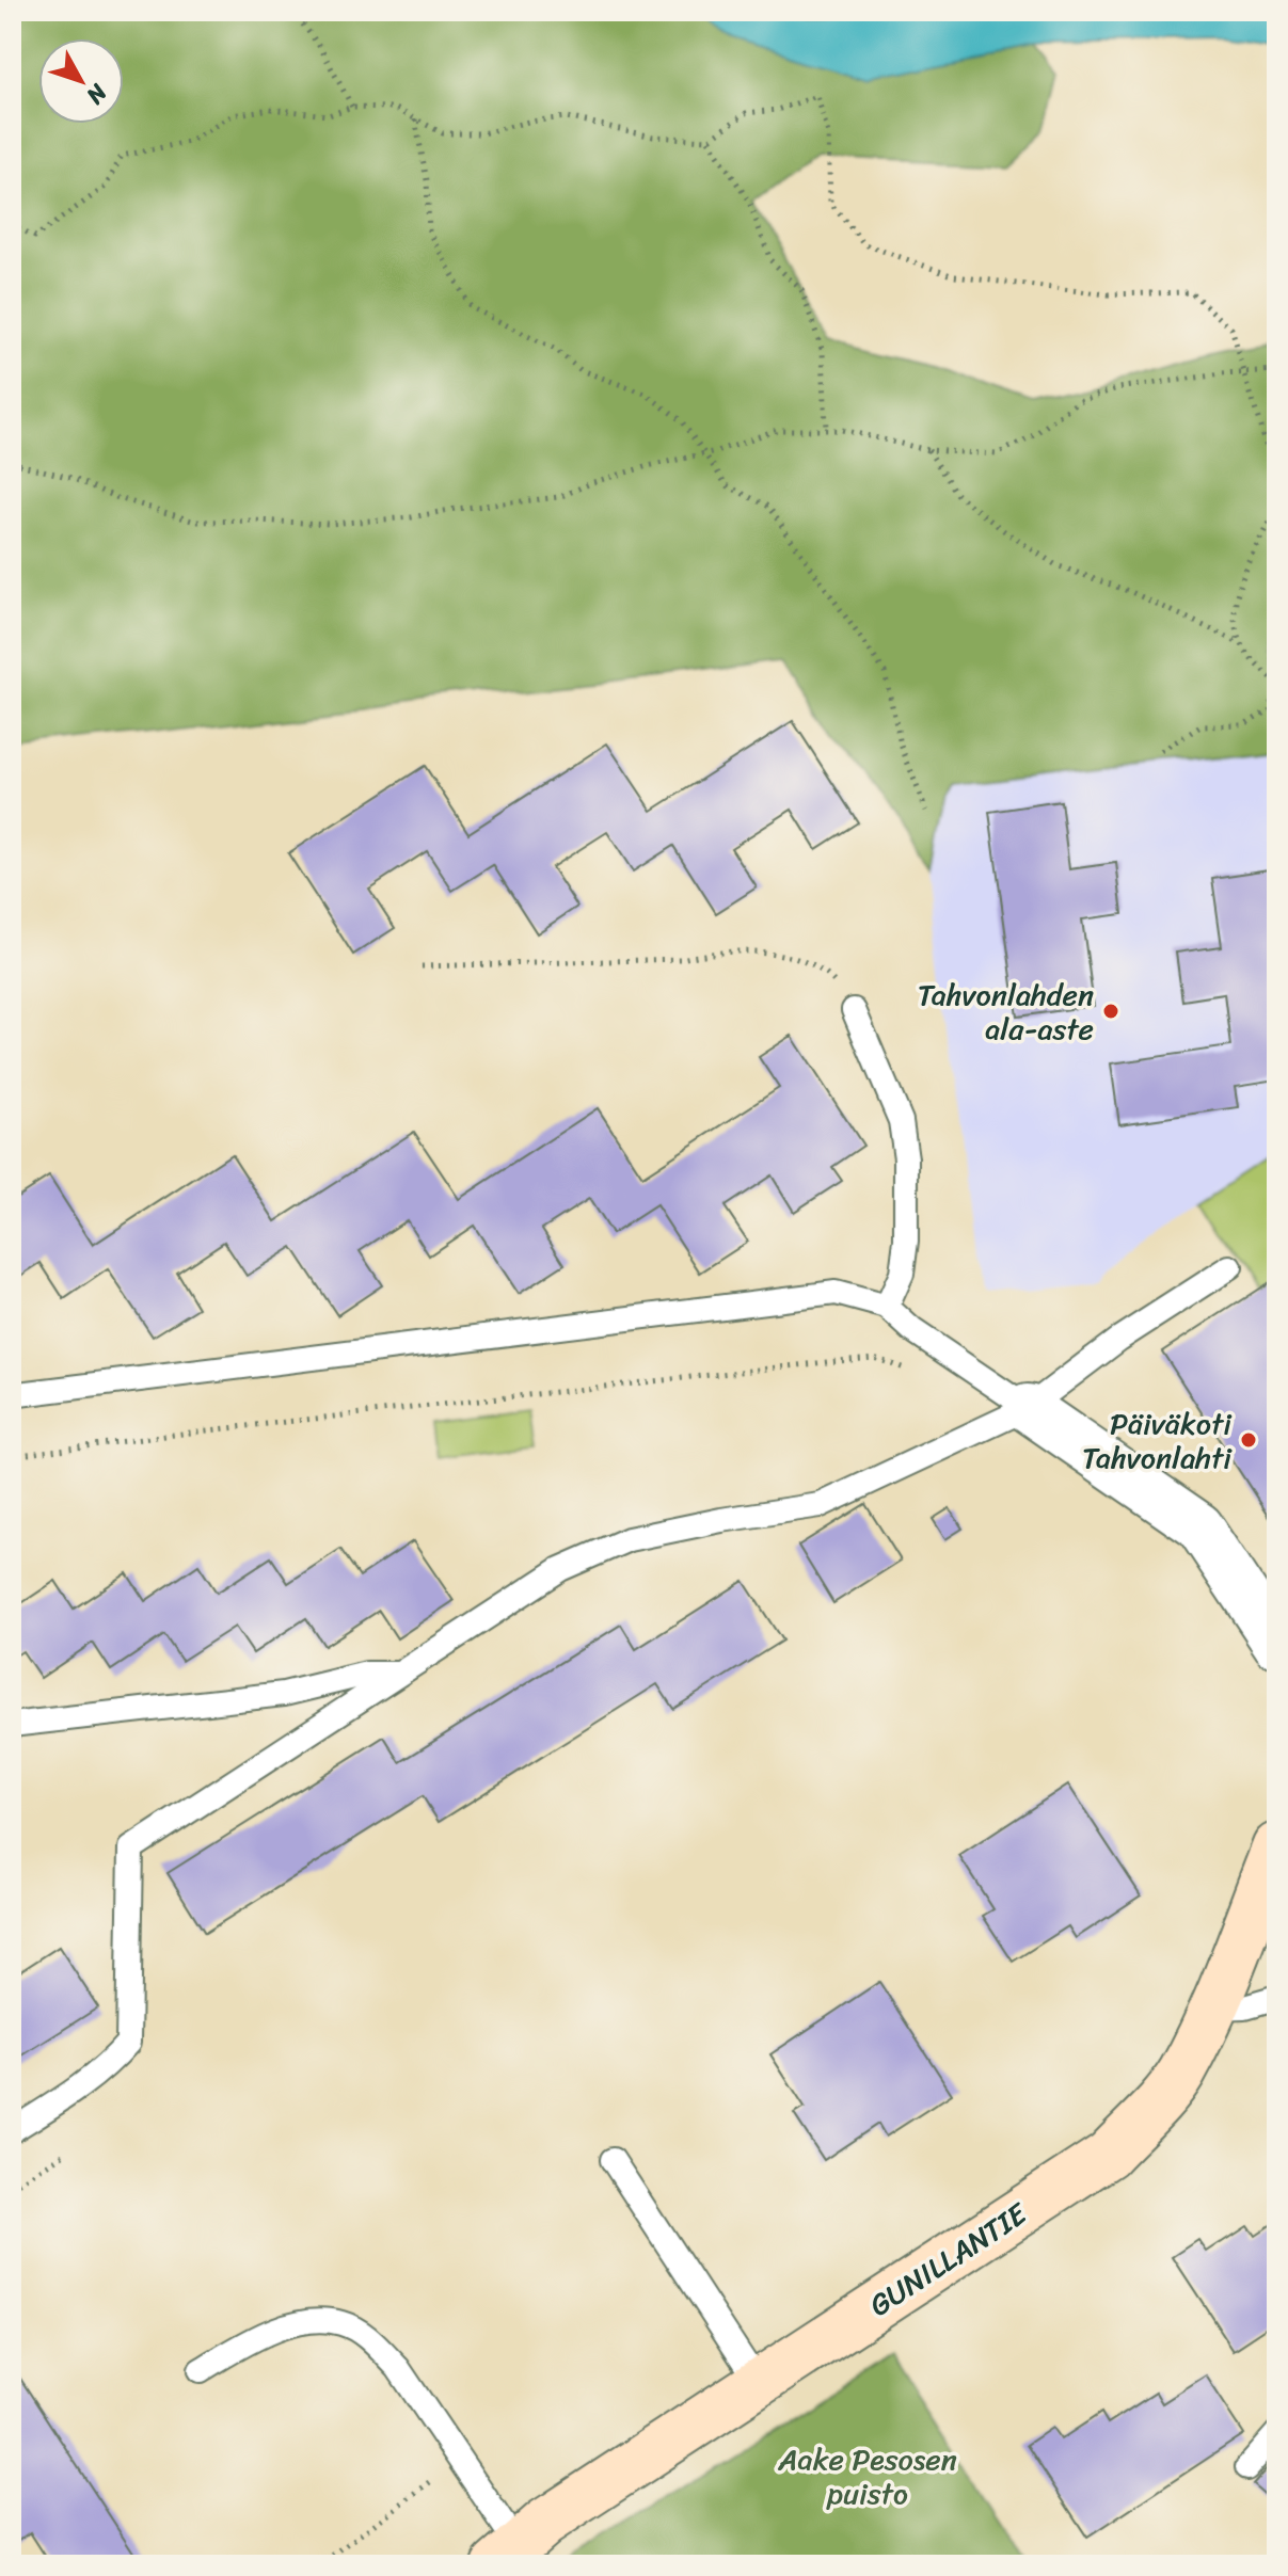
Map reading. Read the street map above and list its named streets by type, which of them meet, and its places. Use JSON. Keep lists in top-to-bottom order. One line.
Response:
{"streets":{"street":["GUNILLANTIE"]},"parks":["Aake Pesosen puisto"],"places":["Tahvonlahden ala-aste","Päiväkoti Tahvonlahti"],"north":"bottom right"}
